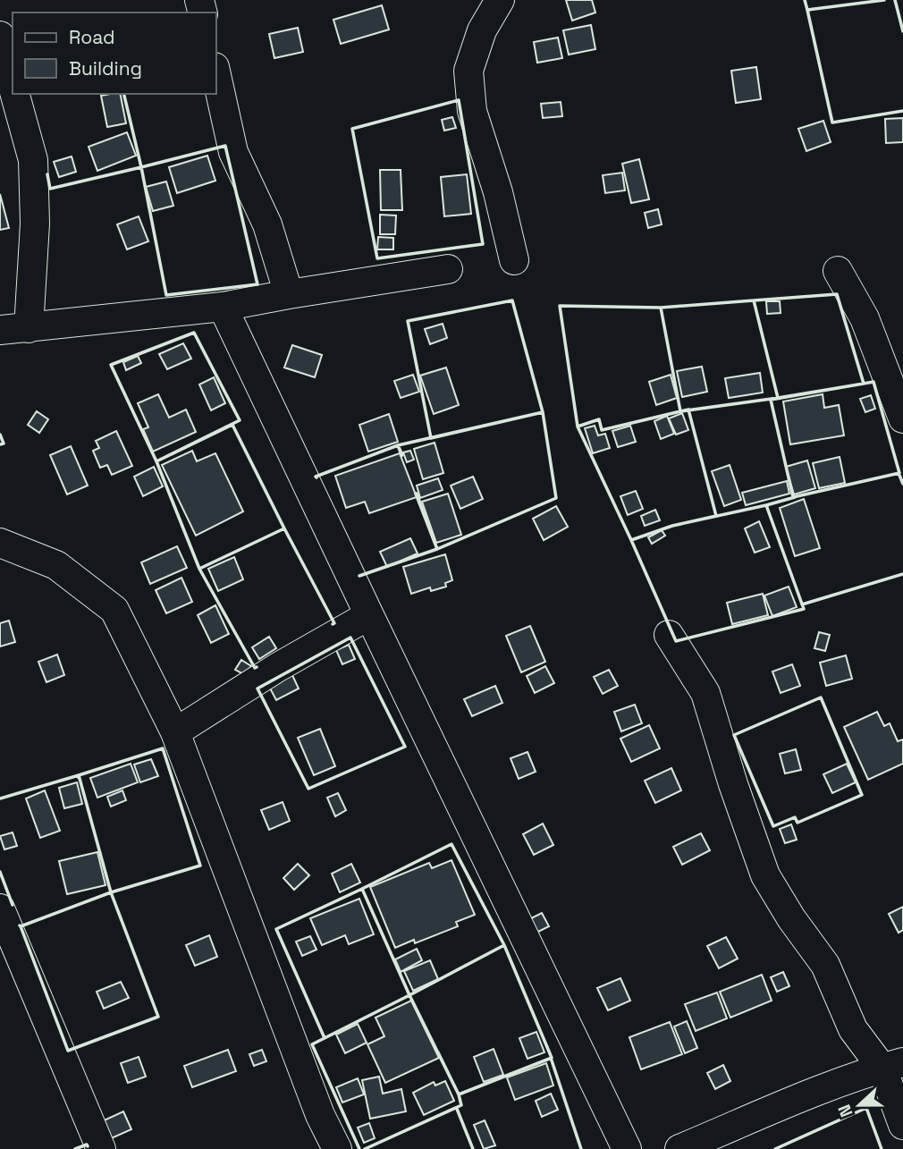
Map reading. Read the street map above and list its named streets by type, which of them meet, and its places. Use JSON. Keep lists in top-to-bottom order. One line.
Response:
{"legend":["Road","Building"],"north":"left"}
